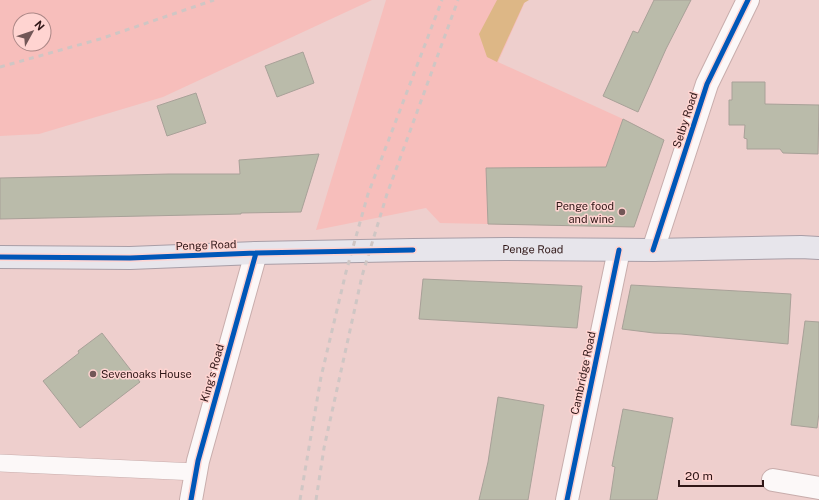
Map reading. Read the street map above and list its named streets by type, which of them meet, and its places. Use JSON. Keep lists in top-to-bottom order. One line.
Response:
{"streets":{"main road":["Penge Road"],"street":["Selby Road","King's Road","Cambridge Road"]},"crossings":[["Selby Road","Penge Road"],["Penge Road","King's Road"],["Penge Road","Cambridge Road"]],"places":["Penge food and wine","Sevenoaks House"],"scale_bar":"20 m","north":"top right"}
